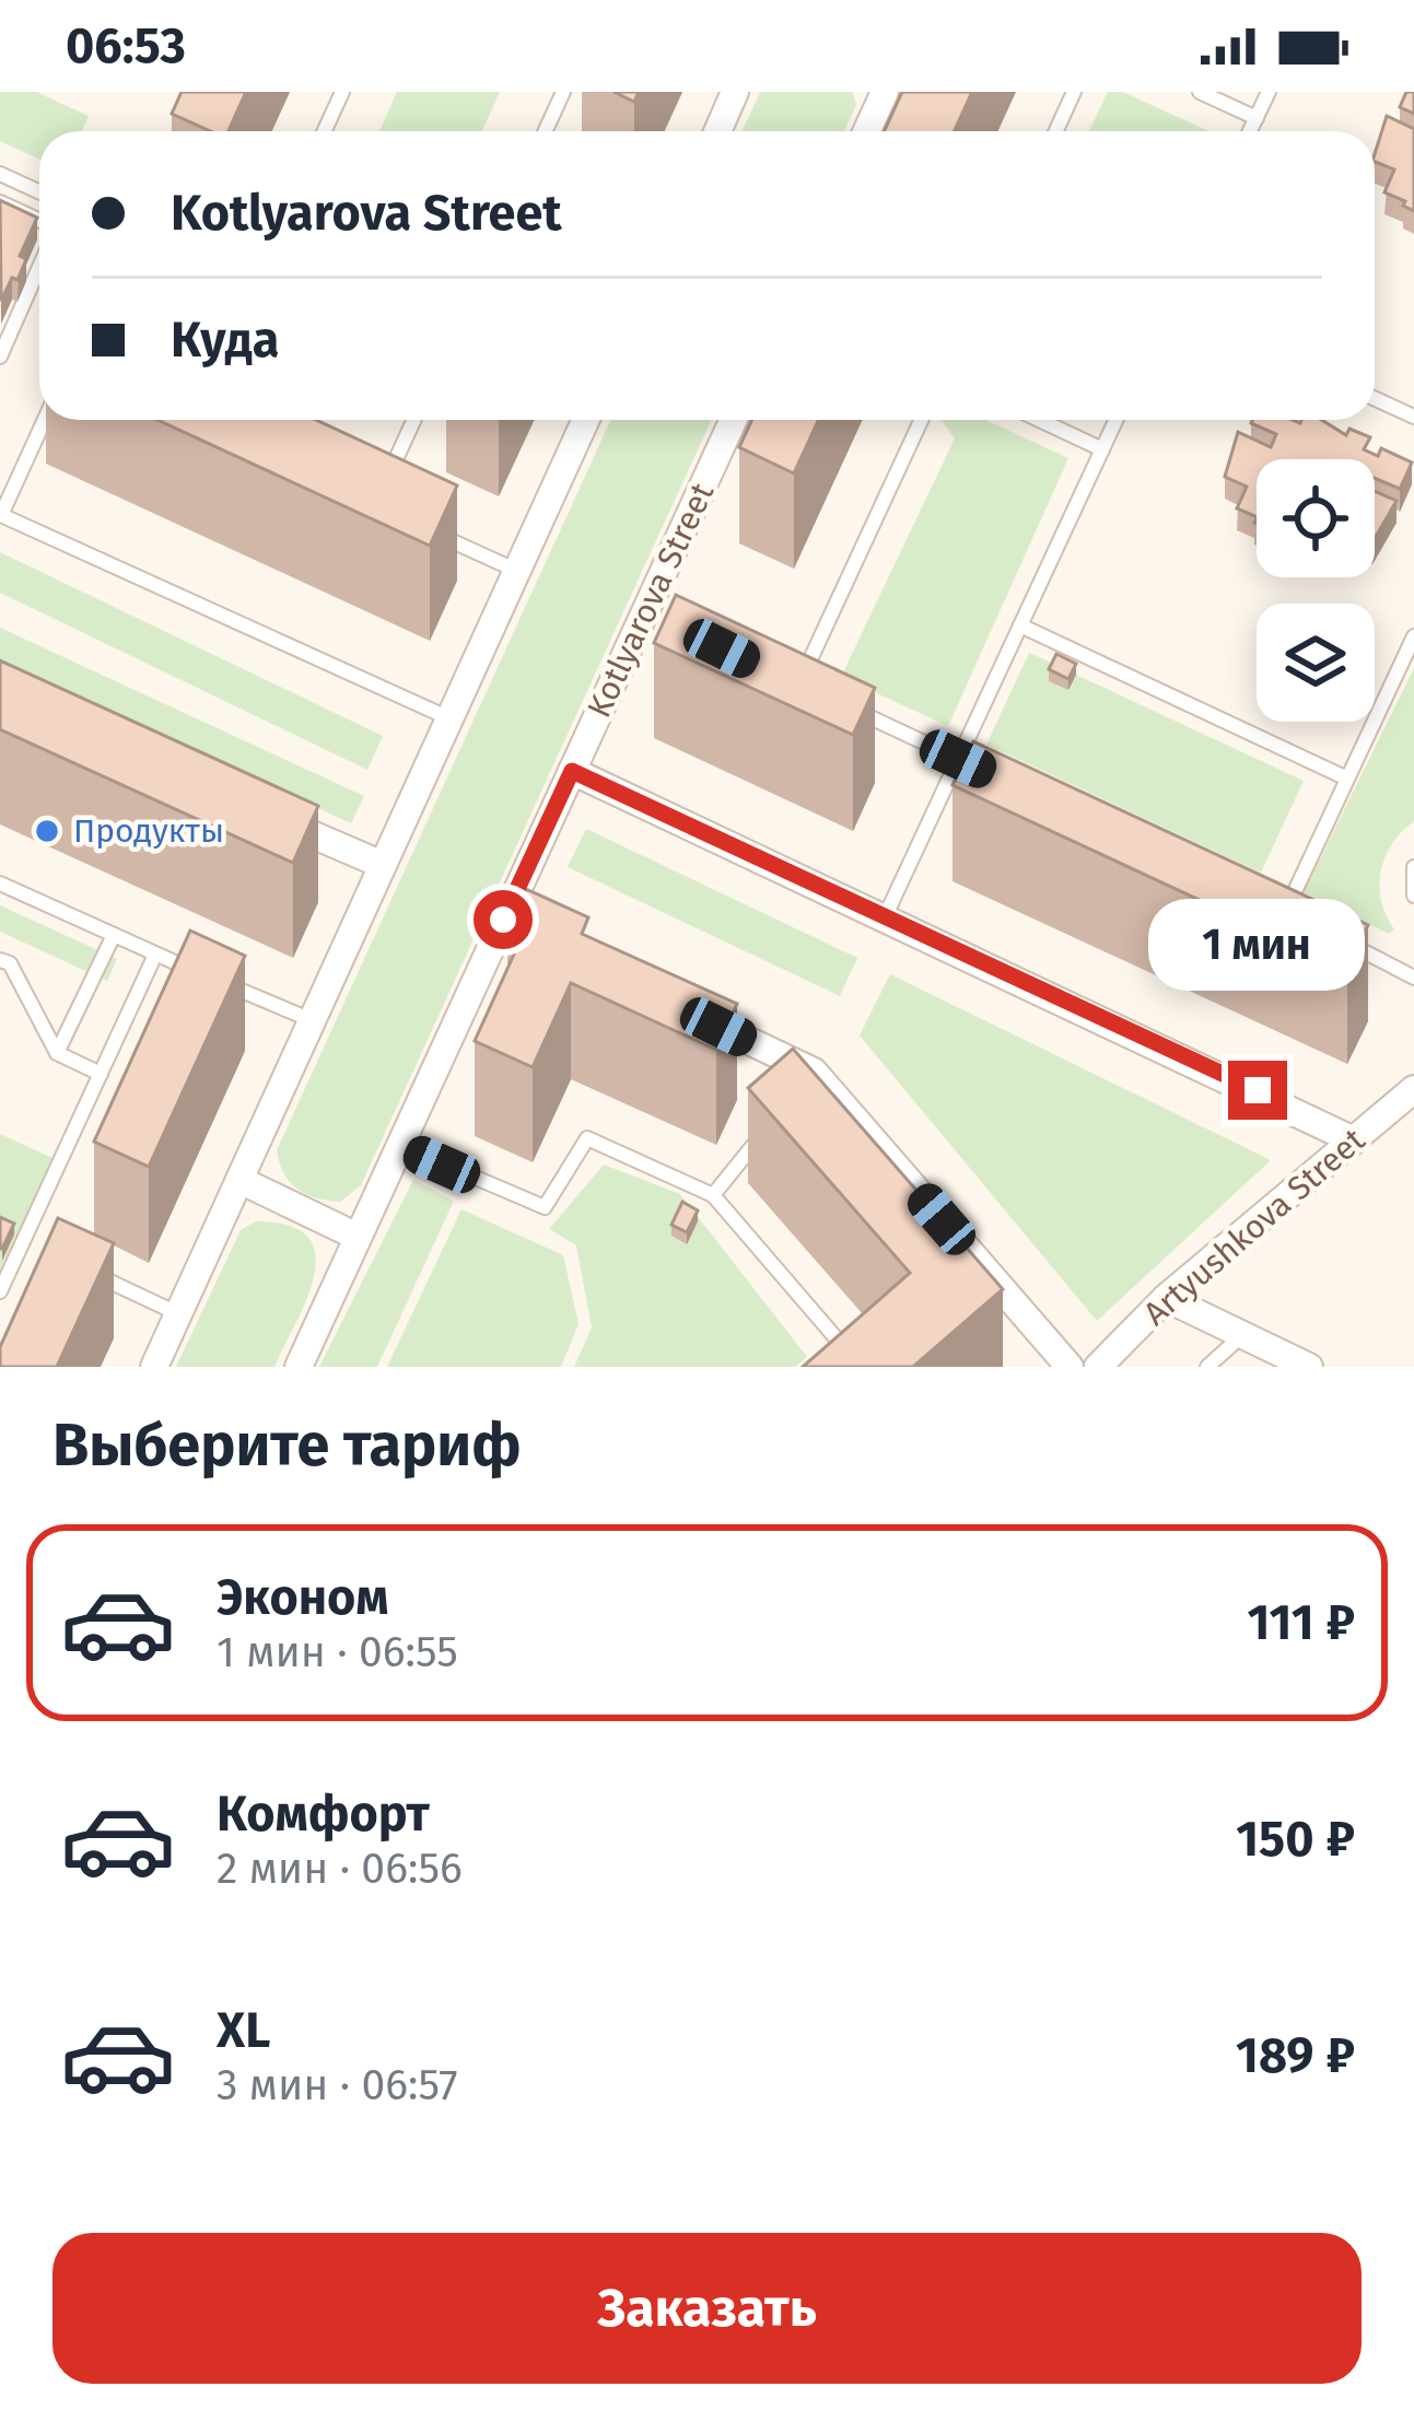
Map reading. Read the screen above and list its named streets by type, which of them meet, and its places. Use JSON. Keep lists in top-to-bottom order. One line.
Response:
{"streets":{"street":["Kotlyarova Street","Artyushkova Street"]},"places":["Продукты"],"page":{"status":"06:53","banner":["Kotlyarova Street","Куда"],"bubble":"1 мин","heading":"Выберите тариф","list":[{"name":"Эконом","note":"1 мин · 06:55","value":"111 ₽"},{"name":"Комфорт","note":"2 мин · 06:56","value":"150 ₽"},{"name":"XL","note":"3 мин · 06:57","value":"189 ₽"}],"buttons":"Заказать"}}
